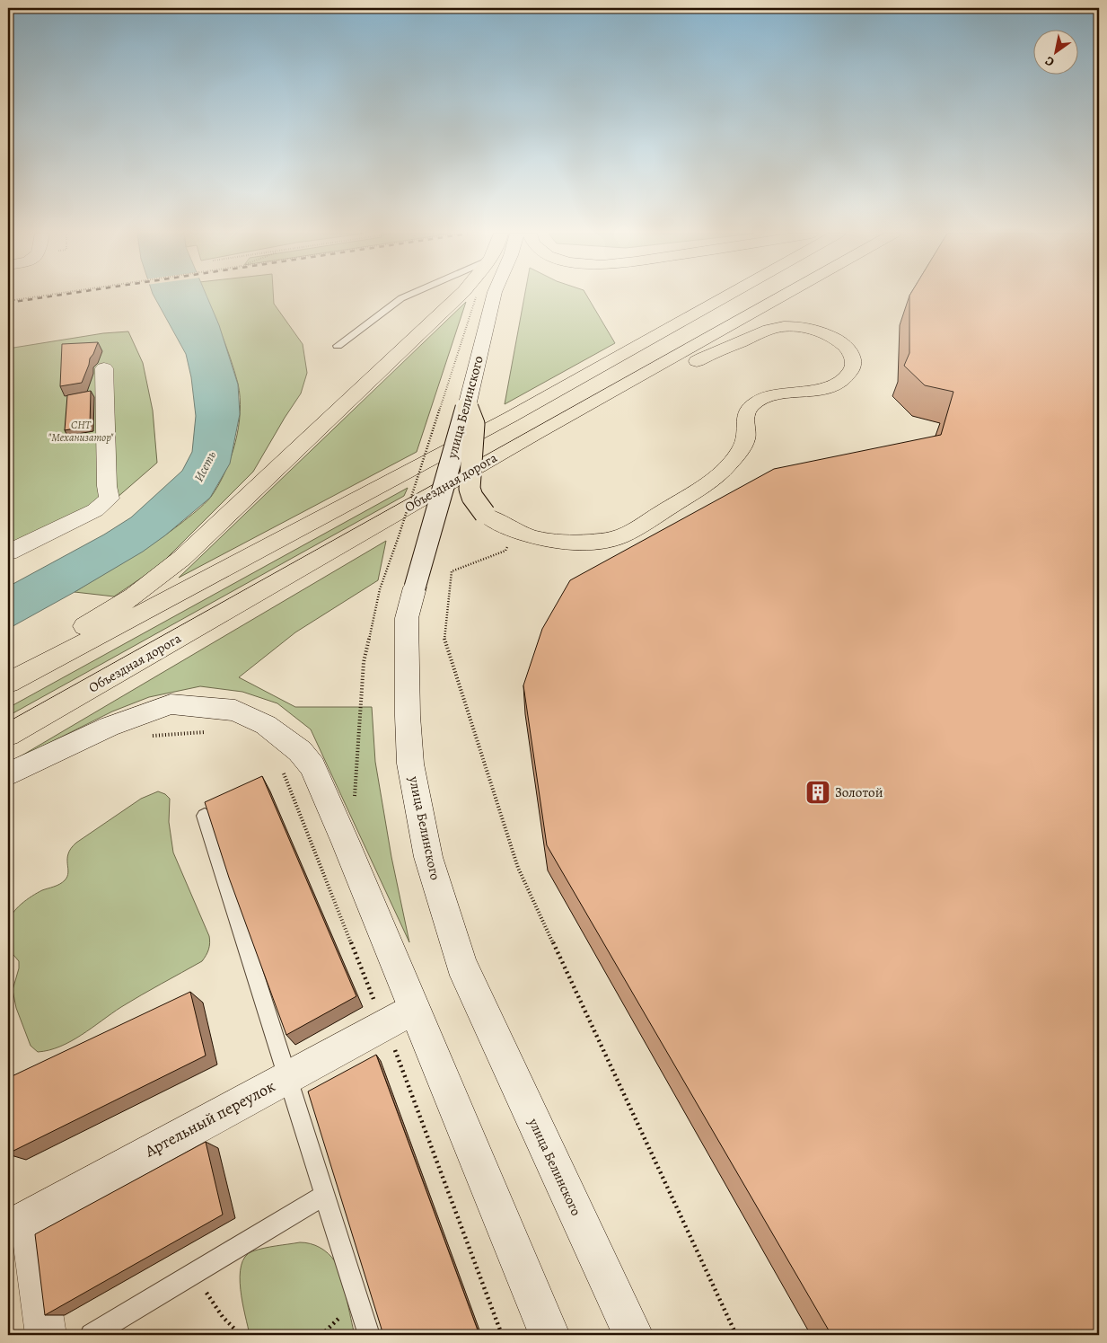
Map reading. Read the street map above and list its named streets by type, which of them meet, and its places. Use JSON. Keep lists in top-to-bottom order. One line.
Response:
{"streets":{"main road":["улица Белинского","Объездная дорога","Артельный переулок"]},"water":["Исеть"],"parks":["СНТ \"Механизатор\""],"places":{"building":["Золотой"]},"north":"bottom left"}
